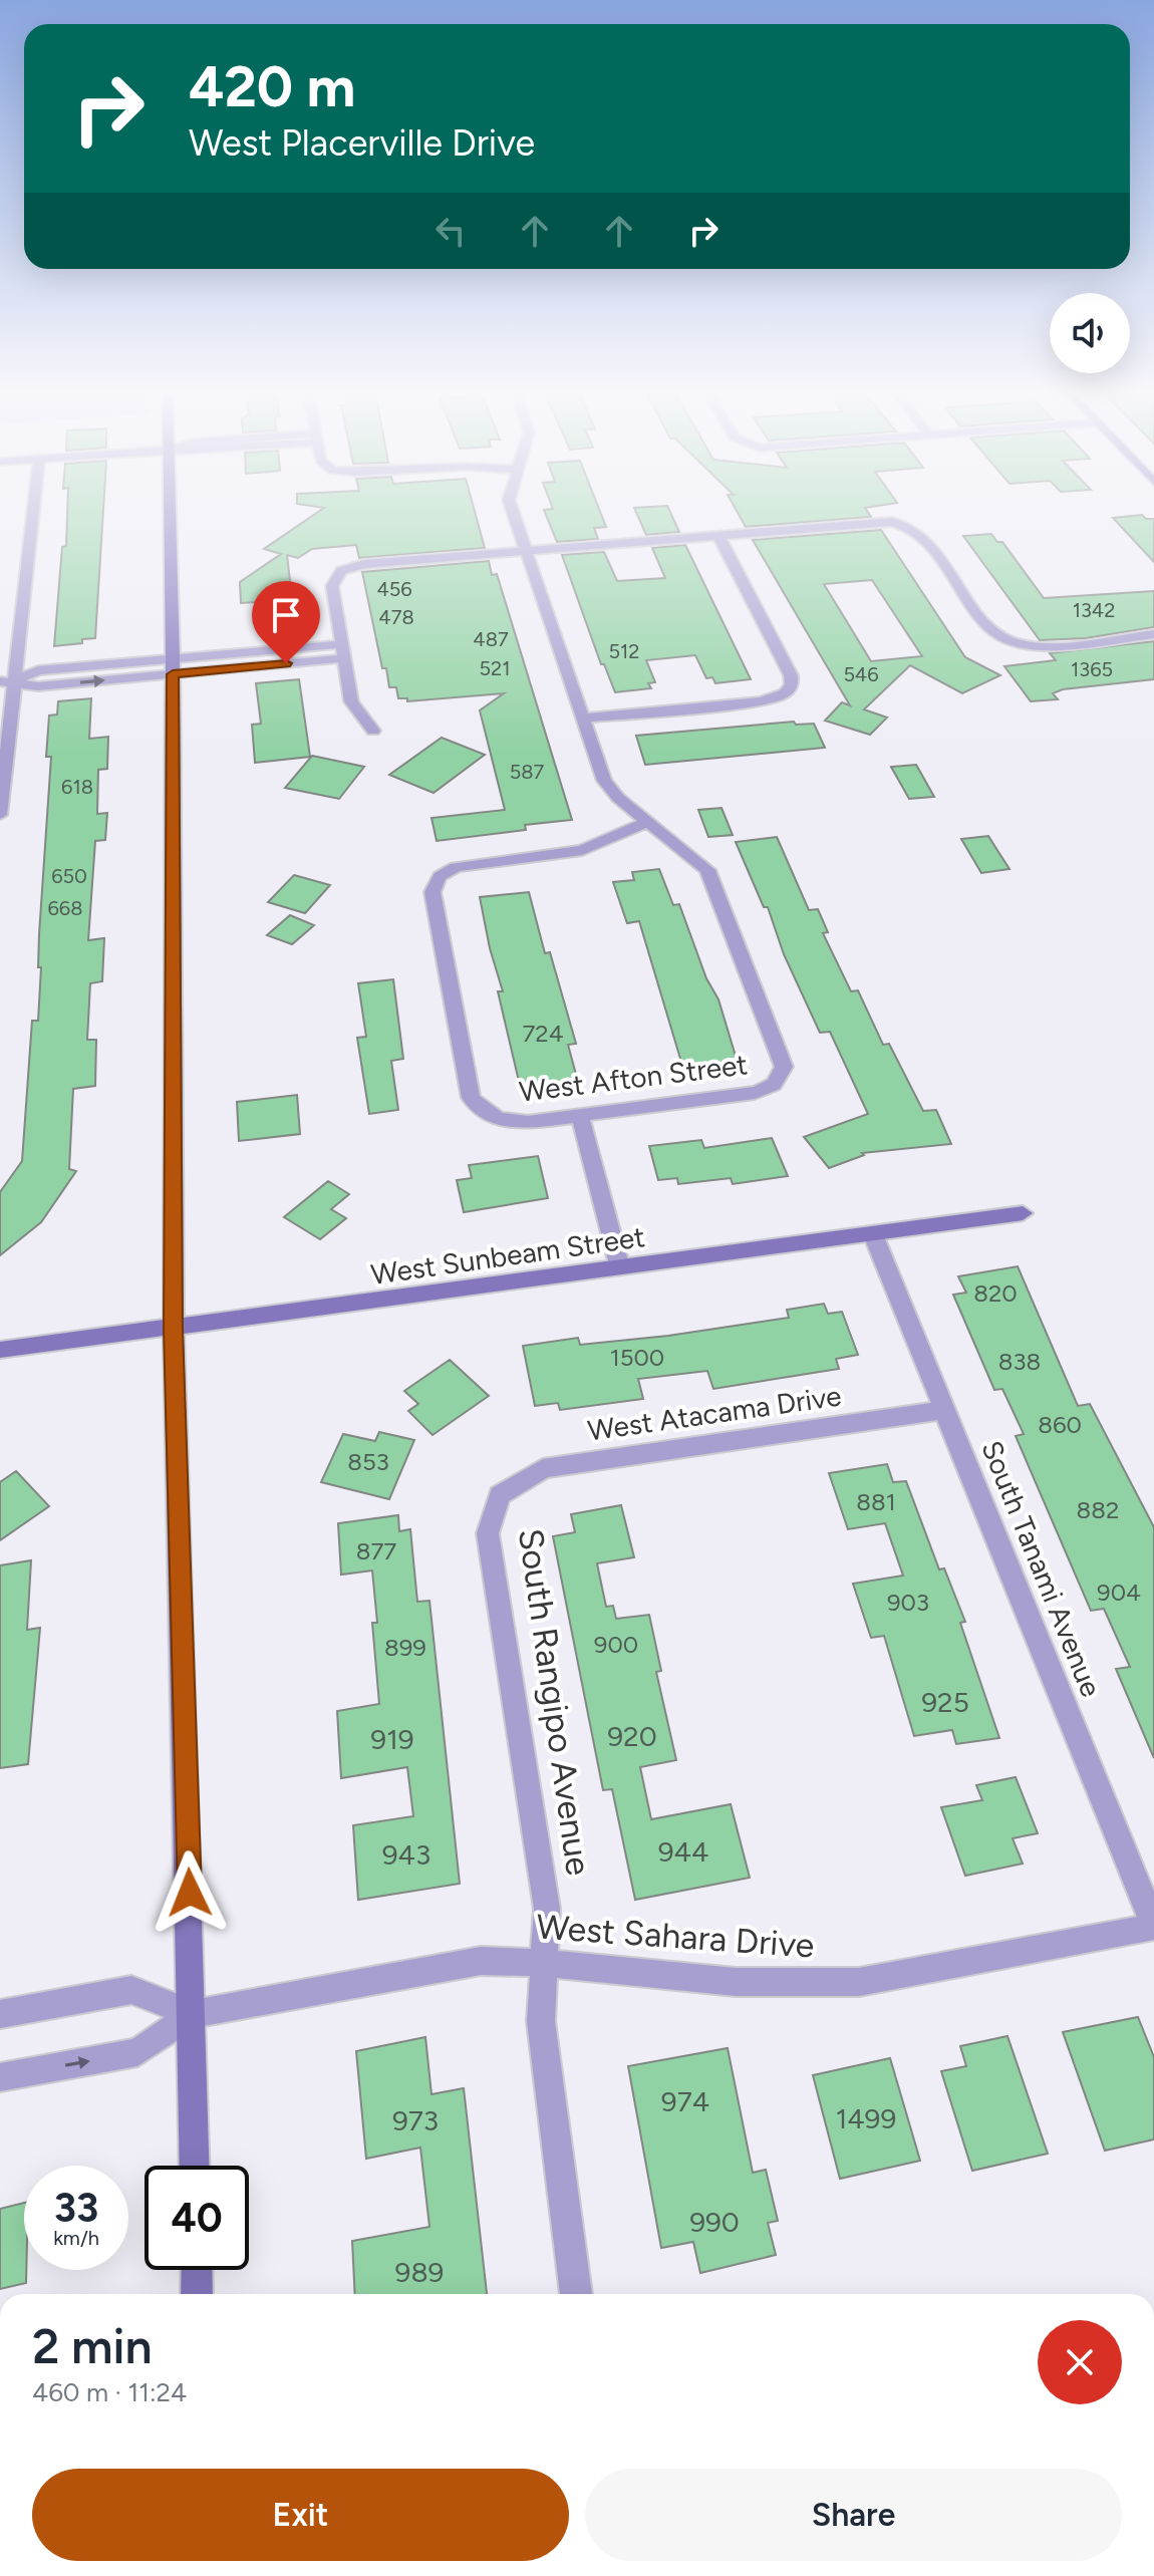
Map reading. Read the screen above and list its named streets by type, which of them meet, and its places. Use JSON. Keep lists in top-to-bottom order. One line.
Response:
{"streets":{"street":["West Afton Street","West Sunbeam Street","West Atacama Drive","South Tanami Avenue","South Rangipo Avenue","West Sahara Drive"]},"crossings":[["West Sunbeam Street","South Tanami Avenue"],["West Atacama Drive","South Tanami Avenue"],["West Atacama Drive","South Rangipo Avenue"],["South Tanami Avenue","West Sahara Drive"],["South Rangipo Avenue","West Sahara Drive"]],"house_numbers":["456","1342","478","487","512","521","1365","546","587","618","650","668","724","820","1500","838","860","853","881","882","877","904","903","900","899","925","920","919","944","943","974","1499","973","990","989"],"page":{"turn":["420 m","West Placerville Drive"],"speed":"33 km/h","limit":"40","heading":["2 min","460 m · 11:24"],"buttons":["Exit","Share"]}}
